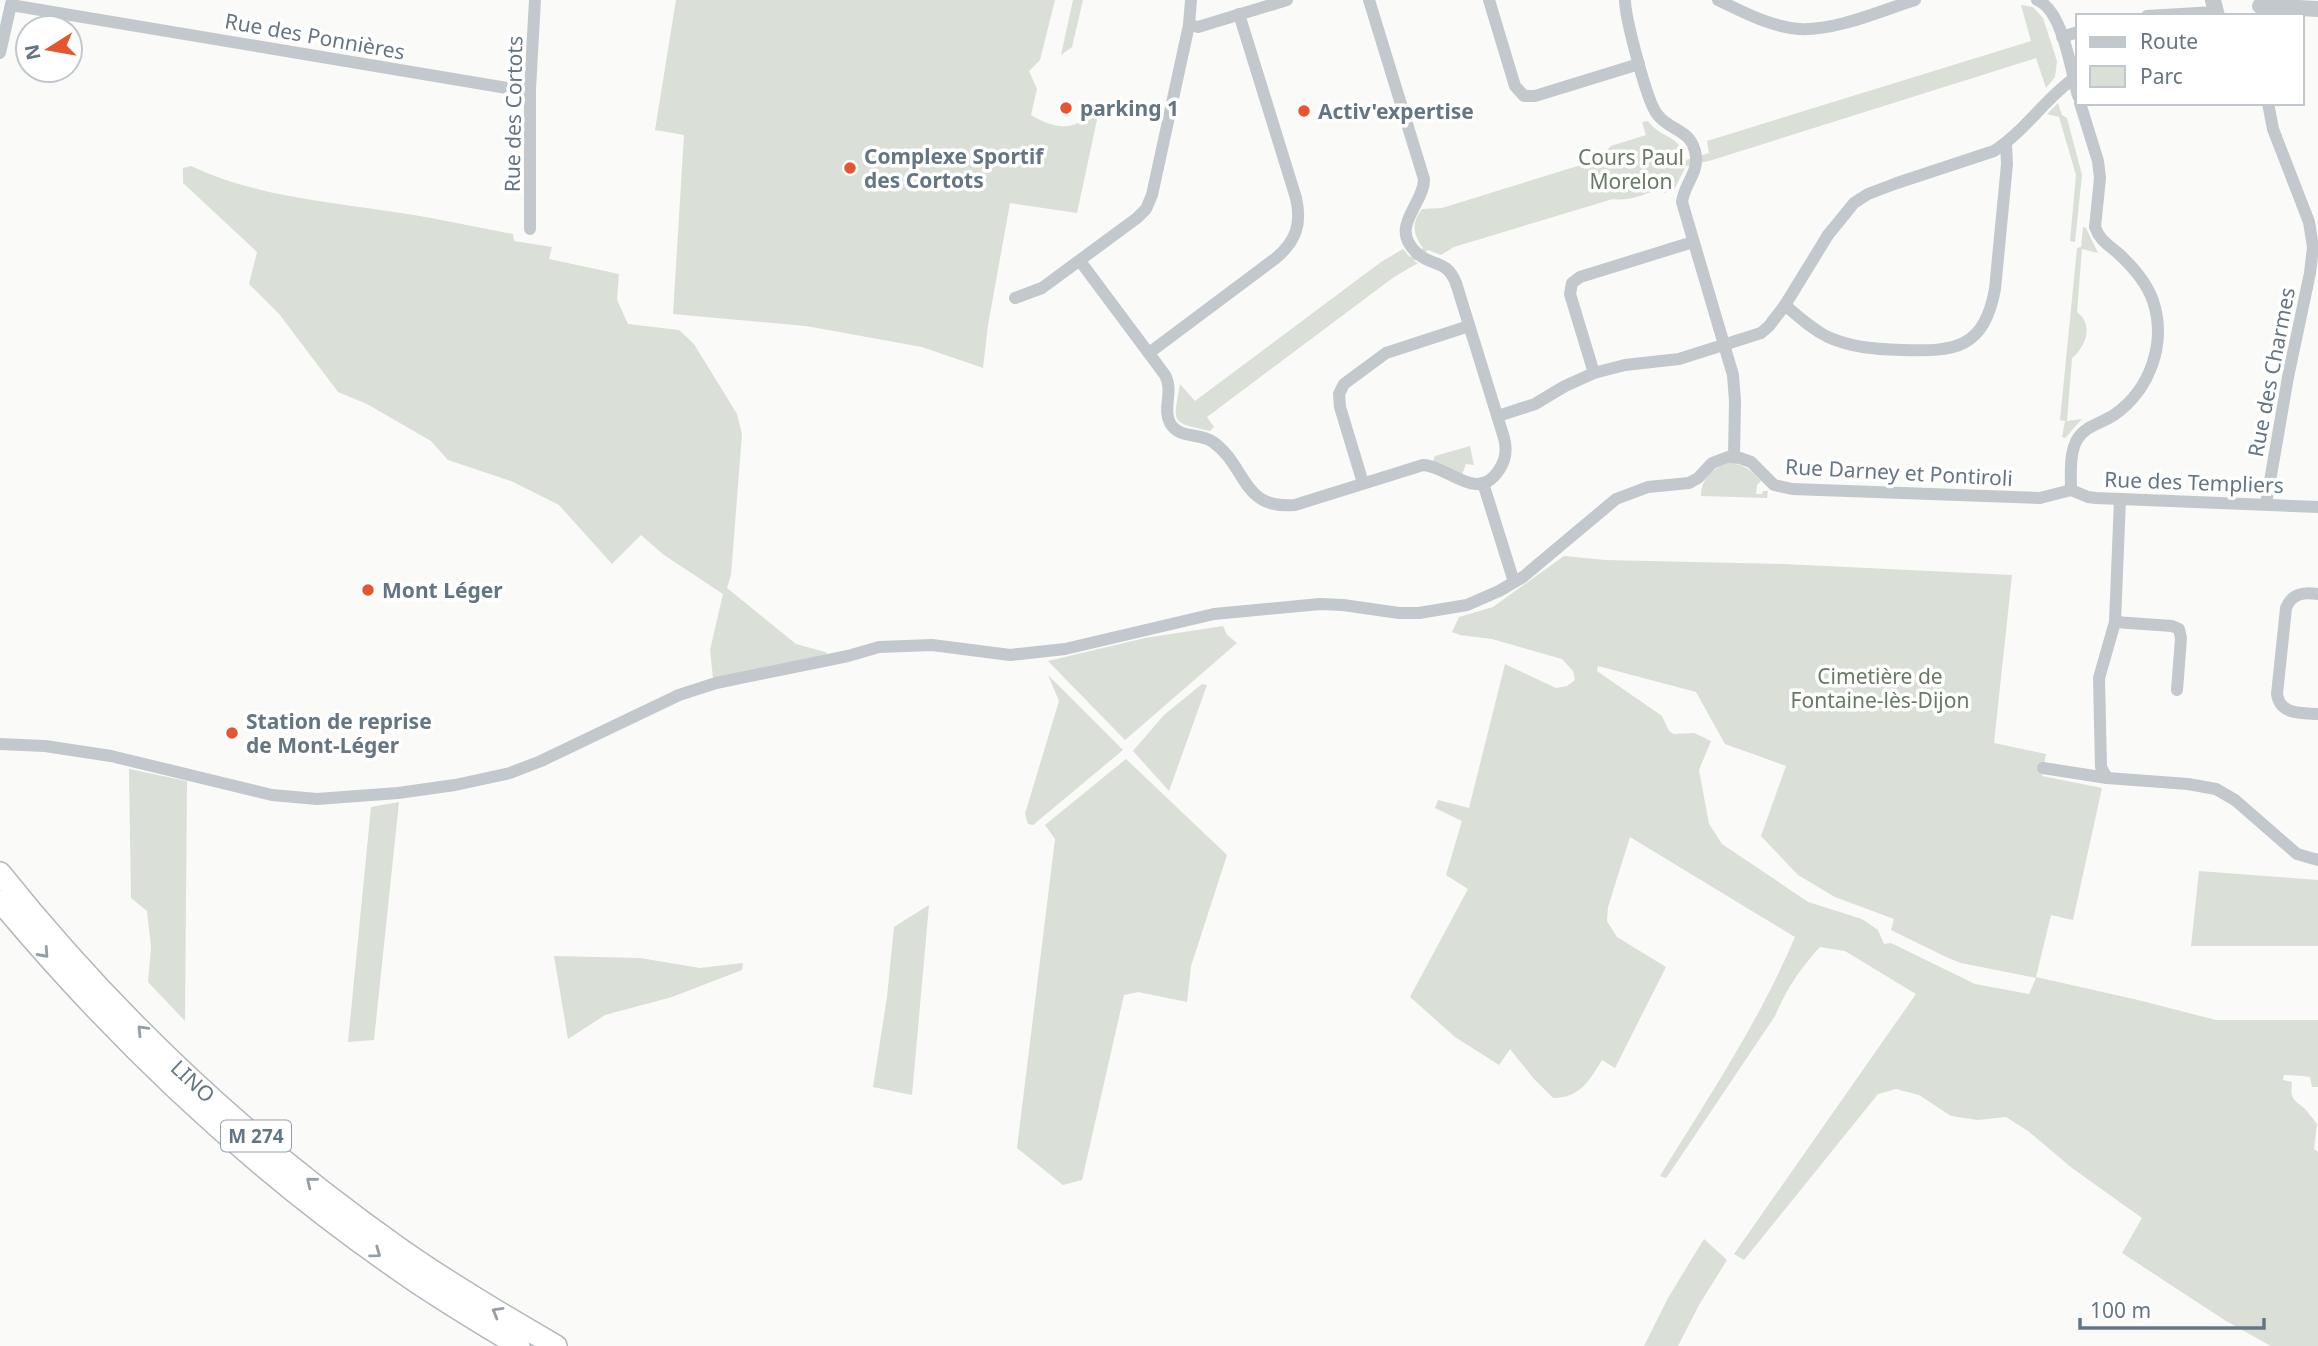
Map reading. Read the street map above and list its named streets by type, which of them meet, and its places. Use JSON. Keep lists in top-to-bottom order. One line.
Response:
{"streets":{"highway":["LINO","M 274"],"street":["Rue des Ponnières","Rue des Cortots","Rue des Charmes","Rue Darney et Pontiroli","Rue des Templiers"]},"crossings":[["Rue des Ponnières","Rue des Cortots"],["Rue des Charmes","Rue des Templiers"],["Rue Darney et Pontiroli","Rue des Templiers"]],"parks":["Cours Paul Morelon","Cimetière de Fontaine-lès-Dijon"],"places":["parking 1","Activ'expertise","Complexe Sportif des Cortots","Mont Léger","Station de reprise de Mont-Léger"],"legend":["Route","Parc"],"scale_bar":"100 m","north":"left"}
